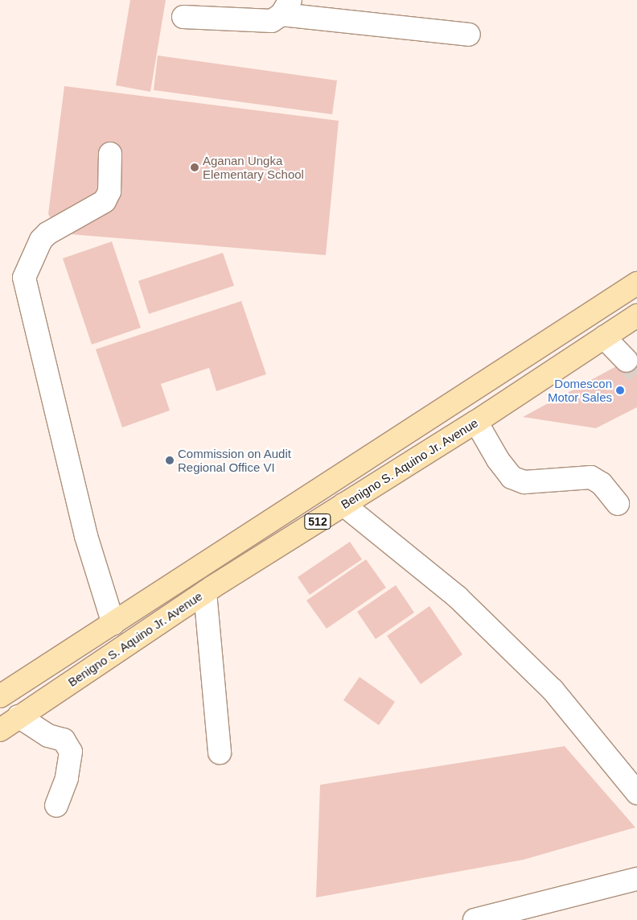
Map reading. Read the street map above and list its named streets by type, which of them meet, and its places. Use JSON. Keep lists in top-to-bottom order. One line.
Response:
{"streets":{"main road":["Benigno S. Aquino Jr. Avenue","512"]},"places":["Aganan Ungka Elementary School","Domescon Motor Sales","Commission on Audit Regional Office VI"]}
